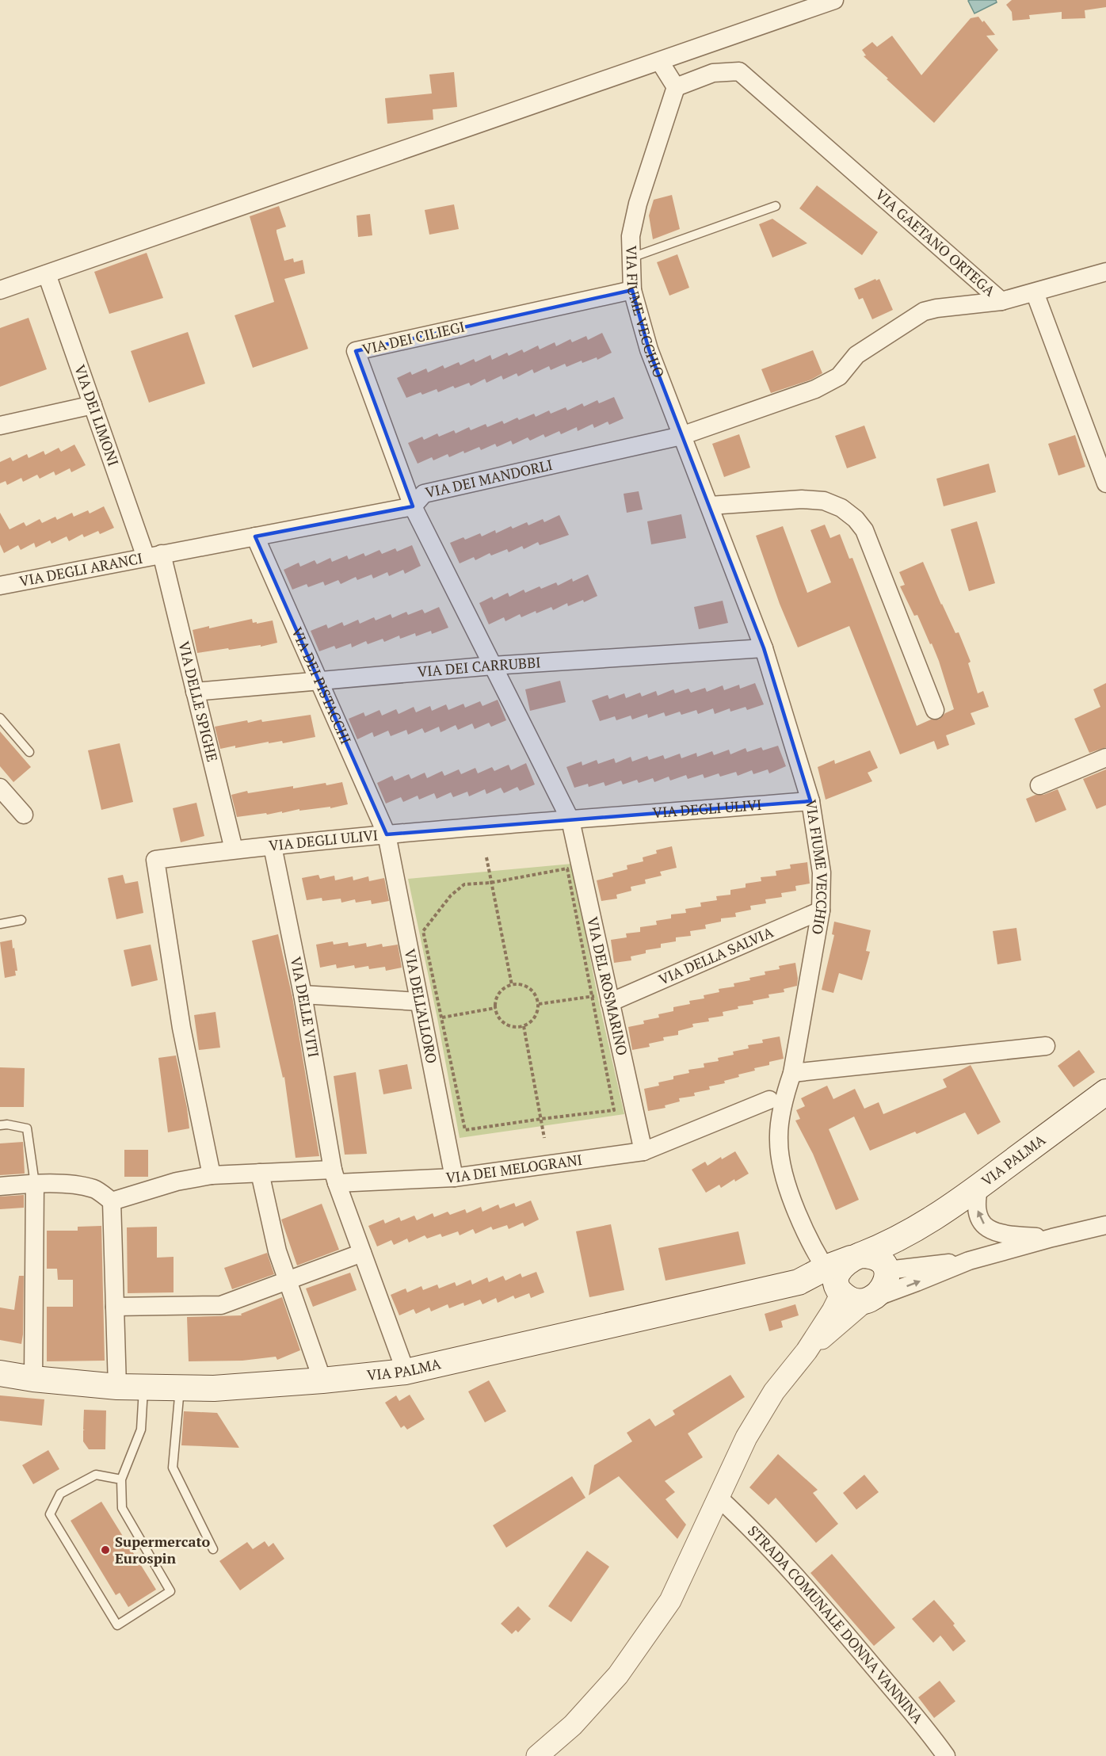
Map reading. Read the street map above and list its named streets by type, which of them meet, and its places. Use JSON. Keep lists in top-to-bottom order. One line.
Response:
{"streets":{"main road":["VIA PALMA"],"street":["VIA GAETANO ORTEGA","VIA FIUME VECCHIO","VIA DEI CILIEGI","VIA DEI LIMONI","VIA DEI MANDORLI","VIA DEGLI ARANCI","VIA DEI CARRUBBI","VIA DEI PISTACCHI","VIA DELLE SPIGHE","VIA DEGLI ULIVI","VIA DELLA SALVIA","VIA DEL ROSMARINO","VIA DELL'ALLORO","VIA DELLE VITI","VIA DEI MELOGRANI","STRADA COMUNALE DONNA VANNINA"]},"crossings":[["VIA GAETANO ORTEGA","VIA FIUME VECCHIO"],["VIA GAETANO ORTEGA","VIA DEI MANDORLI"],["VIA FIUME VECCHIO","VIA DEI CILIEGI"],["VIA FIUME VECCHIO","VIA DEI MANDORLI"],["VIA FIUME VECCHIO","VIA DEI CARRUBBI"],["VIA FIUME VECCHIO","VIA DEGLI ULIVI"],["VIA FIUME VECCHIO","VIA DELLA SALVIA"],["VIA FIUME VECCHIO","VIA PALMA"],["VIA DEI CILIEGI","VIA DEI MANDORLI"],["VIA DEI CILIEGI","VIA DEL ROSMARINO"],["VIA DEI LIMONI","VIA DEI MANDORLI"],["VIA DEI LIMONI","VIA DEGLI ARANCI"],["VIA DEI LIMONI","VIA DELLE SPIGHE"],["VIA DEI MANDORLI","VIA DEGLI ARANCI"],["VIA DEI MANDORLI","VIA DEI PISTACCHI"],["VIA DEI MANDORLI","VIA DELLE SPIGHE"],["VIA DEI MANDORLI","VIA DEL ROSMARINO"],["VIA DEGLI ARANCI","VIA DELLE SPIGHE"],["VIA DEI CARRUBBI","VIA DEI PISTACCHI"],["VIA DEI CARRUBBI","VIA DELLE SPIGHE"],["VIA DEI CARRUBBI","VIA DEL ROSMARINO"],["VIA DEI PISTACCHI","VIA DEGLI ULIVI"],["VIA DEI PISTACCHI","VIA DELL'ALLORO"],["VIA DELLE SPIGHE","VIA DEGLI ULIVI"],["VIA DEGLI ULIVI","VIA DEL ROSMARINO"],["VIA DEGLI ULIVI","VIA DELL'ALLORO"],["VIA DEGLI ULIVI","VIA DELLE VITI"],["VIA DEGLI ULIVI","VIA DEI MELOGRANI"],["VIA DELLA SALVIA","VIA DEL ROSMARINO"],["VIA DEL ROSMARINO","VIA DEI MELOGRANI"],["VIA DELL'ALLORO","VIA DEI MELOGRANI"],["VIA DELLE VITI","VIA PALMA"],["VIA DELLE VITI","VIA DEI MELOGRANI"]],"places":["Supermercato Eurospin"]}
